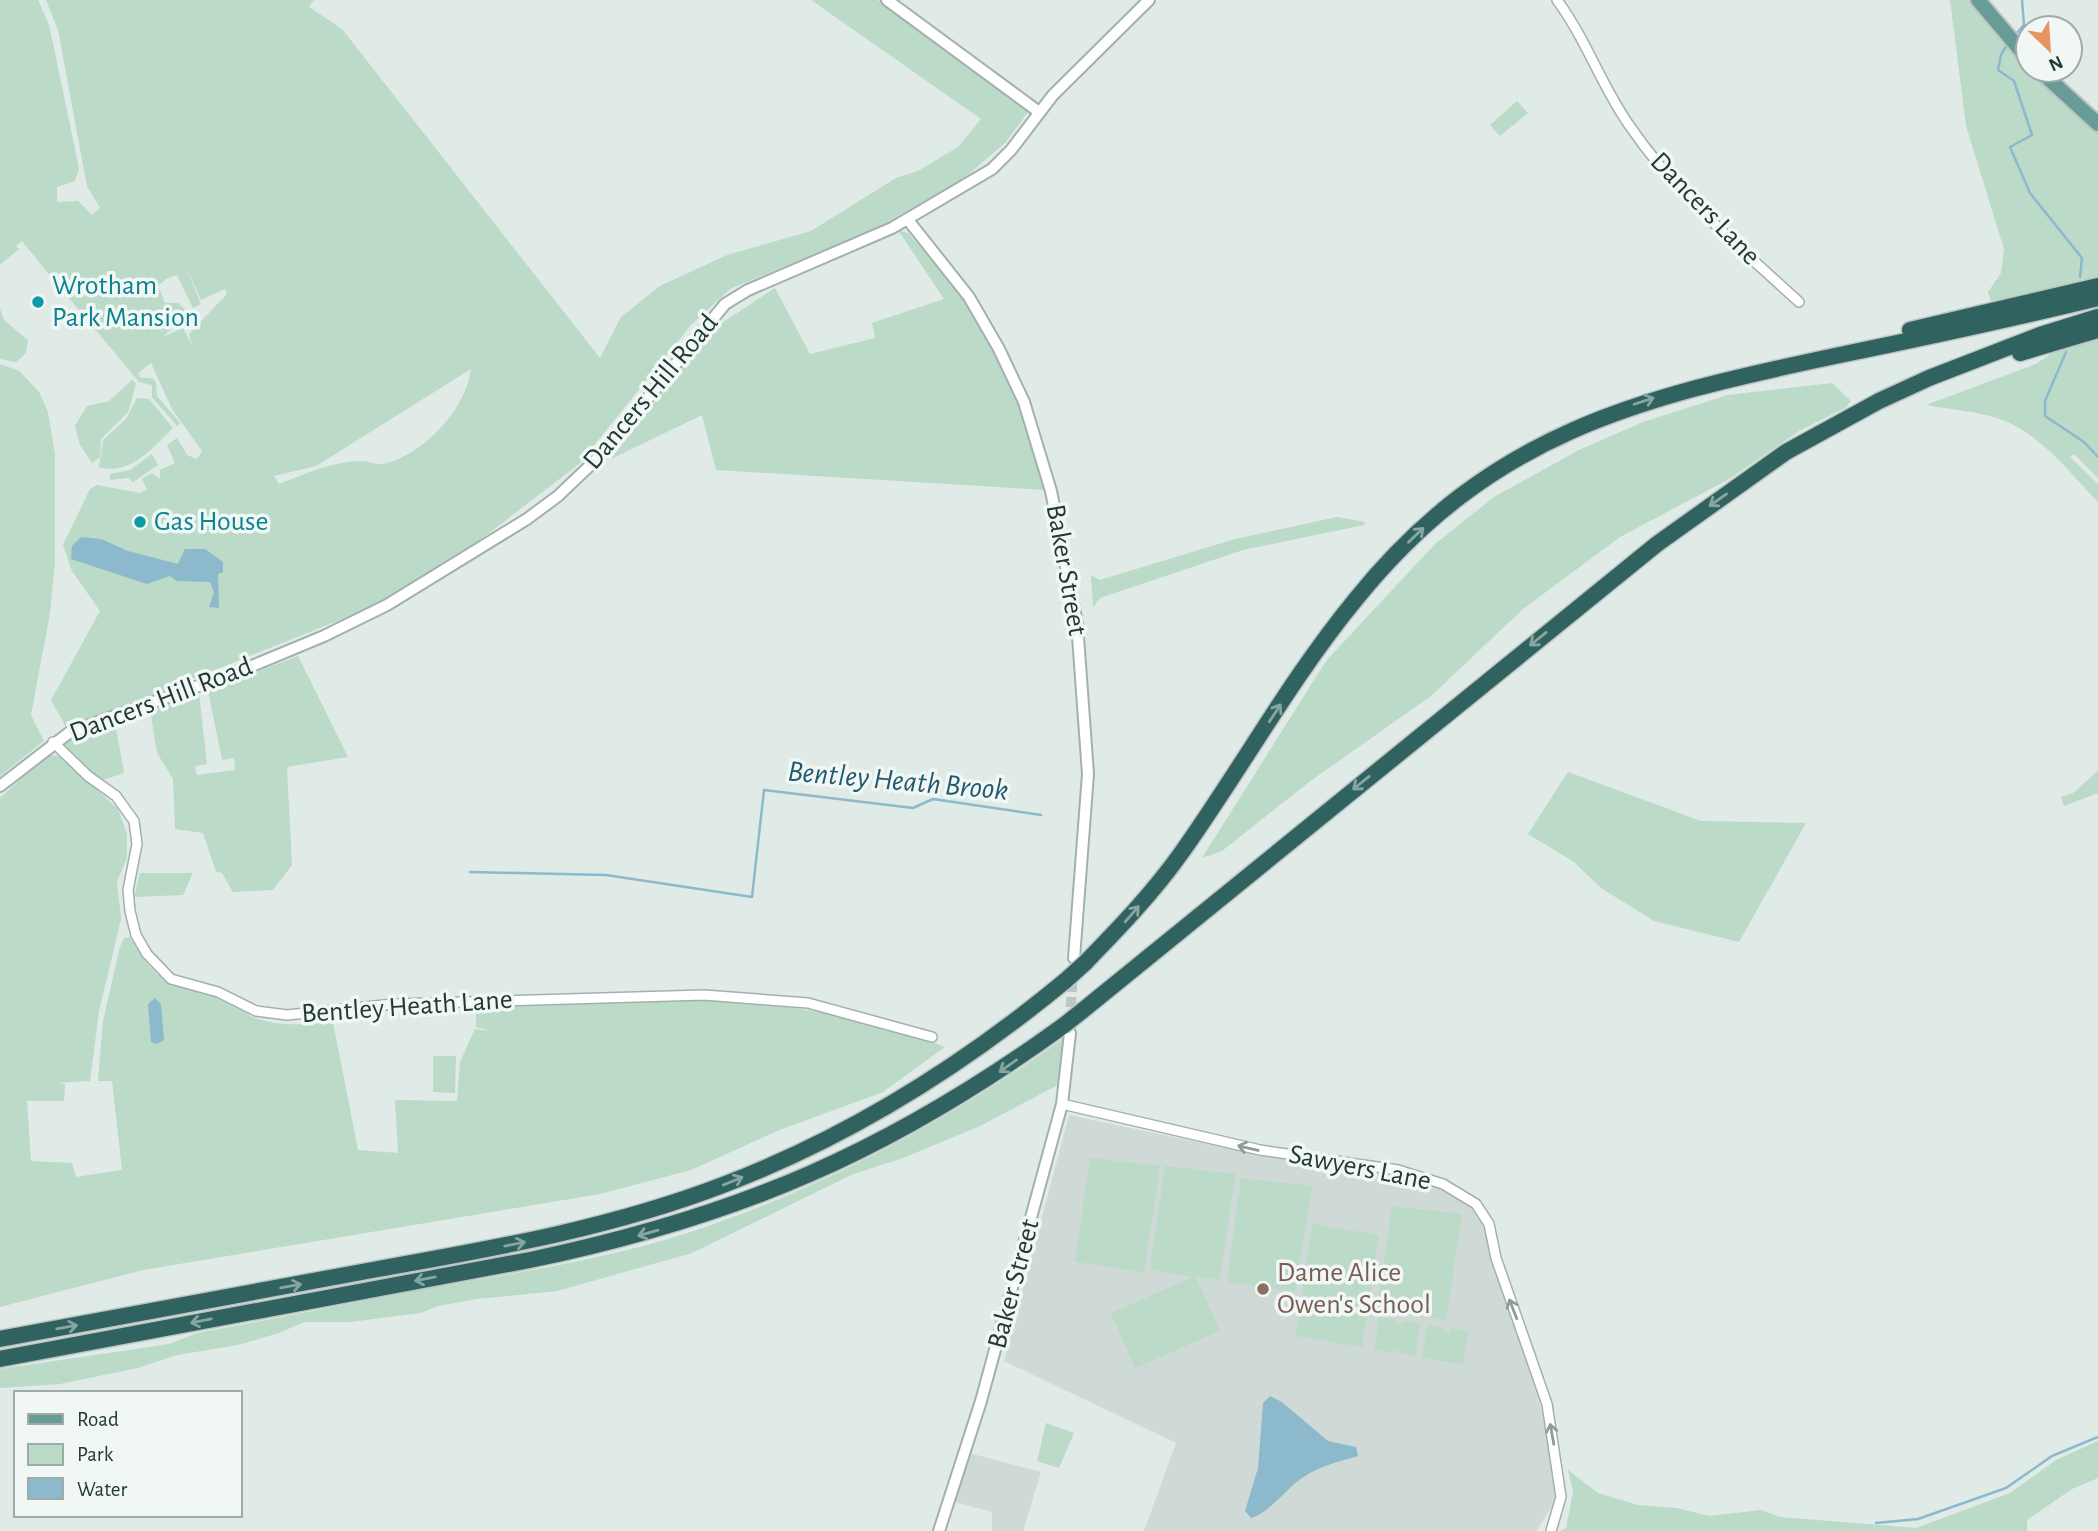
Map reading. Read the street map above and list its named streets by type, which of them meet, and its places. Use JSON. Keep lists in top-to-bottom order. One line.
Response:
{"streets":{"street":["Dancers Lane","Dancers Hill Road","Baker Street","Bentley Heath Lane","Sawyers Lane"]},"crossings":[["Dancers Hill Road","Baker Street"],["Dancers Hill Road","Bentley Heath Lane"],["Baker Street","Sawyers Lane"]],"one_way":["Sawyers Lane"],"water":["Bentley Heath Brook"],"places":["Wrotham Park Mansion","Gas House","Dame Alice Owen's School"],"legend":["Road","Park","Water"],"north":"bottom right"}
